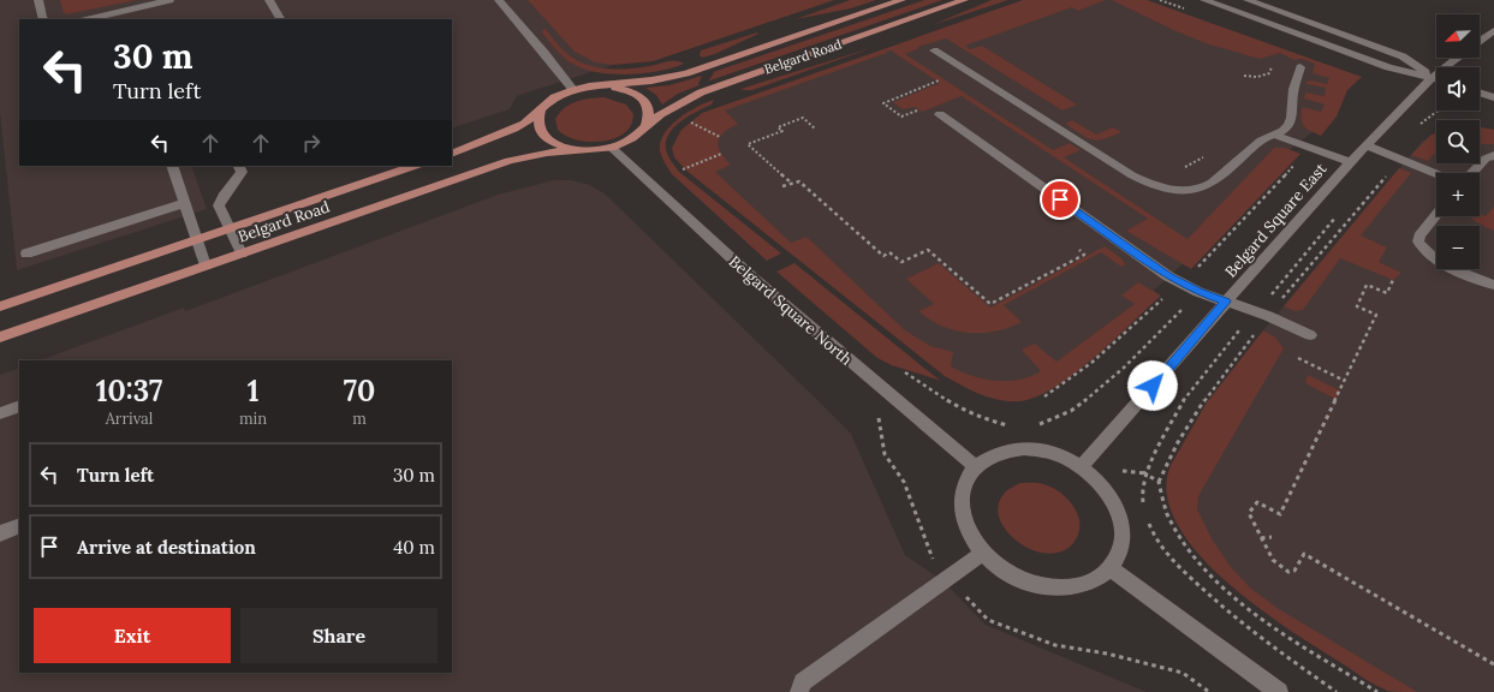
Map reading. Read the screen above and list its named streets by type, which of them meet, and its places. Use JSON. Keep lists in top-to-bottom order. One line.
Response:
{"streets":{"main road":["Belgard Road"],"street":["Belgard Square East","Belgard Square North"]},"crossings":[["Belgard Road","Belgard Square North"],["Belgard Square East","Belgard Square North"]],"north":"bottom left","page":{"map_buttons":["+","−"],"turn":["30 m","Turn left"],"eta":["10:37","Arrival","1","min","70","m"],"list":[{"name":"Turn left","value":"30 m"},{"name":"Arrive at destination","value":"40 m"}],"buttons":["Exit","Share"]}}
